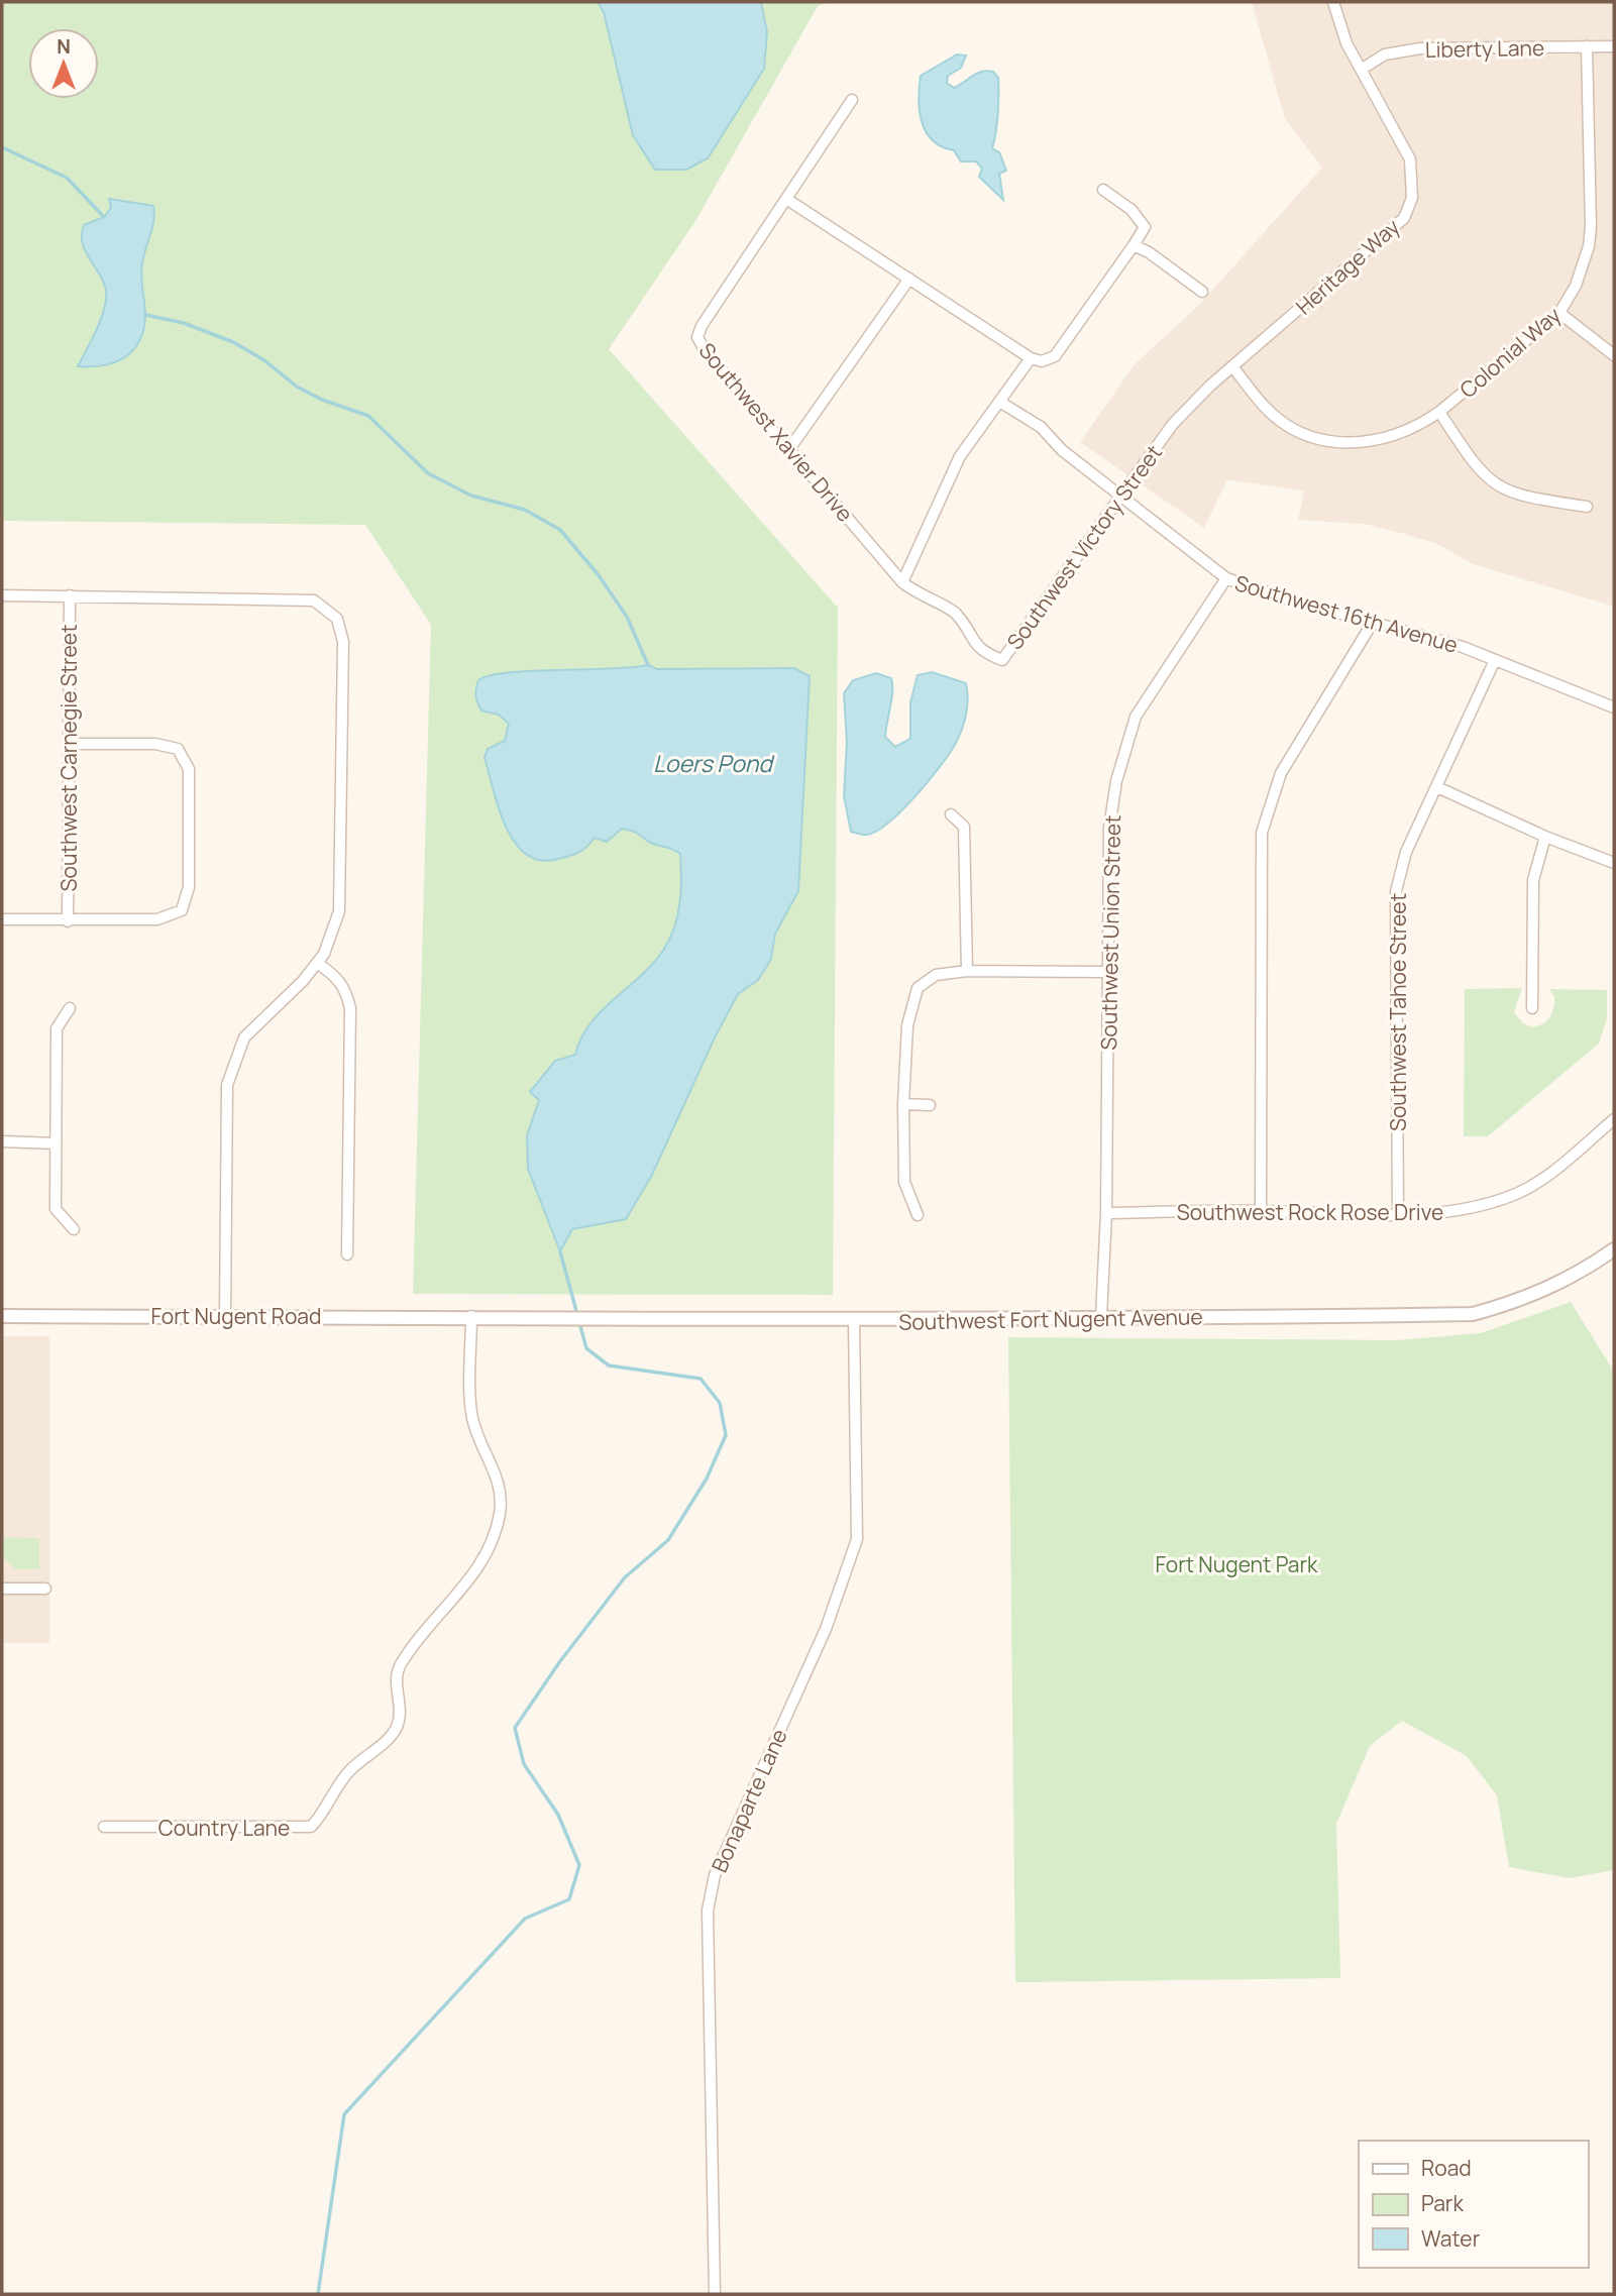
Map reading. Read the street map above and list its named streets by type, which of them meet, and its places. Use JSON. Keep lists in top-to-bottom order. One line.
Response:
{"streets":{"street":["Liberty Lane","Heritage Way","Colonial Way","Southwest Xavier Drive","Southwest Victory Street","Southwest 16th Avenue","Southwest Carnegie Street","Southwest Union Street","Southwest Tahoe Street","Southwest Rock Rose Drive","Fort Nugent Road","Southwest Fort Nugent Avenue","Bonaparte Lane","Country Lane"]},"crossings":[["Liberty Lane","Heritage Way"],["Liberty Lane","Colonial Way"],["Heritage Way","Colonial Way"],["Heritage Way","Southwest Victory Street"],["Colonial Way","Southwest Victory Street"],["Southwest Xavier Drive","Southwest Victory Street"],["Southwest Victory Street","Southwest 16th Avenue"],["Southwest 16th Avenue","Southwest Union Street"],["Southwest 16th Avenue","Southwest Tahoe Street"],["Southwest Union Street","Southwest Rock Rose Drive"],["Southwest Union Street","Southwest Fort Nugent Avenue"],["Southwest Tahoe Street","Southwest Rock Rose Drive"],["Fort Nugent Road","Southwest Fort Nugent Avenue"],["Fort Nugent Road","Country Lane"],["Southwest Fort Nugent Avenue","Bonaparte Lane"],["Southwest Fort Nugent Avenue","Country Lane"]],"water":["Loers Pond"],"parks":["Fort Nugent Park"],"legend":["Road","Park","Water"],"north":"top"}
